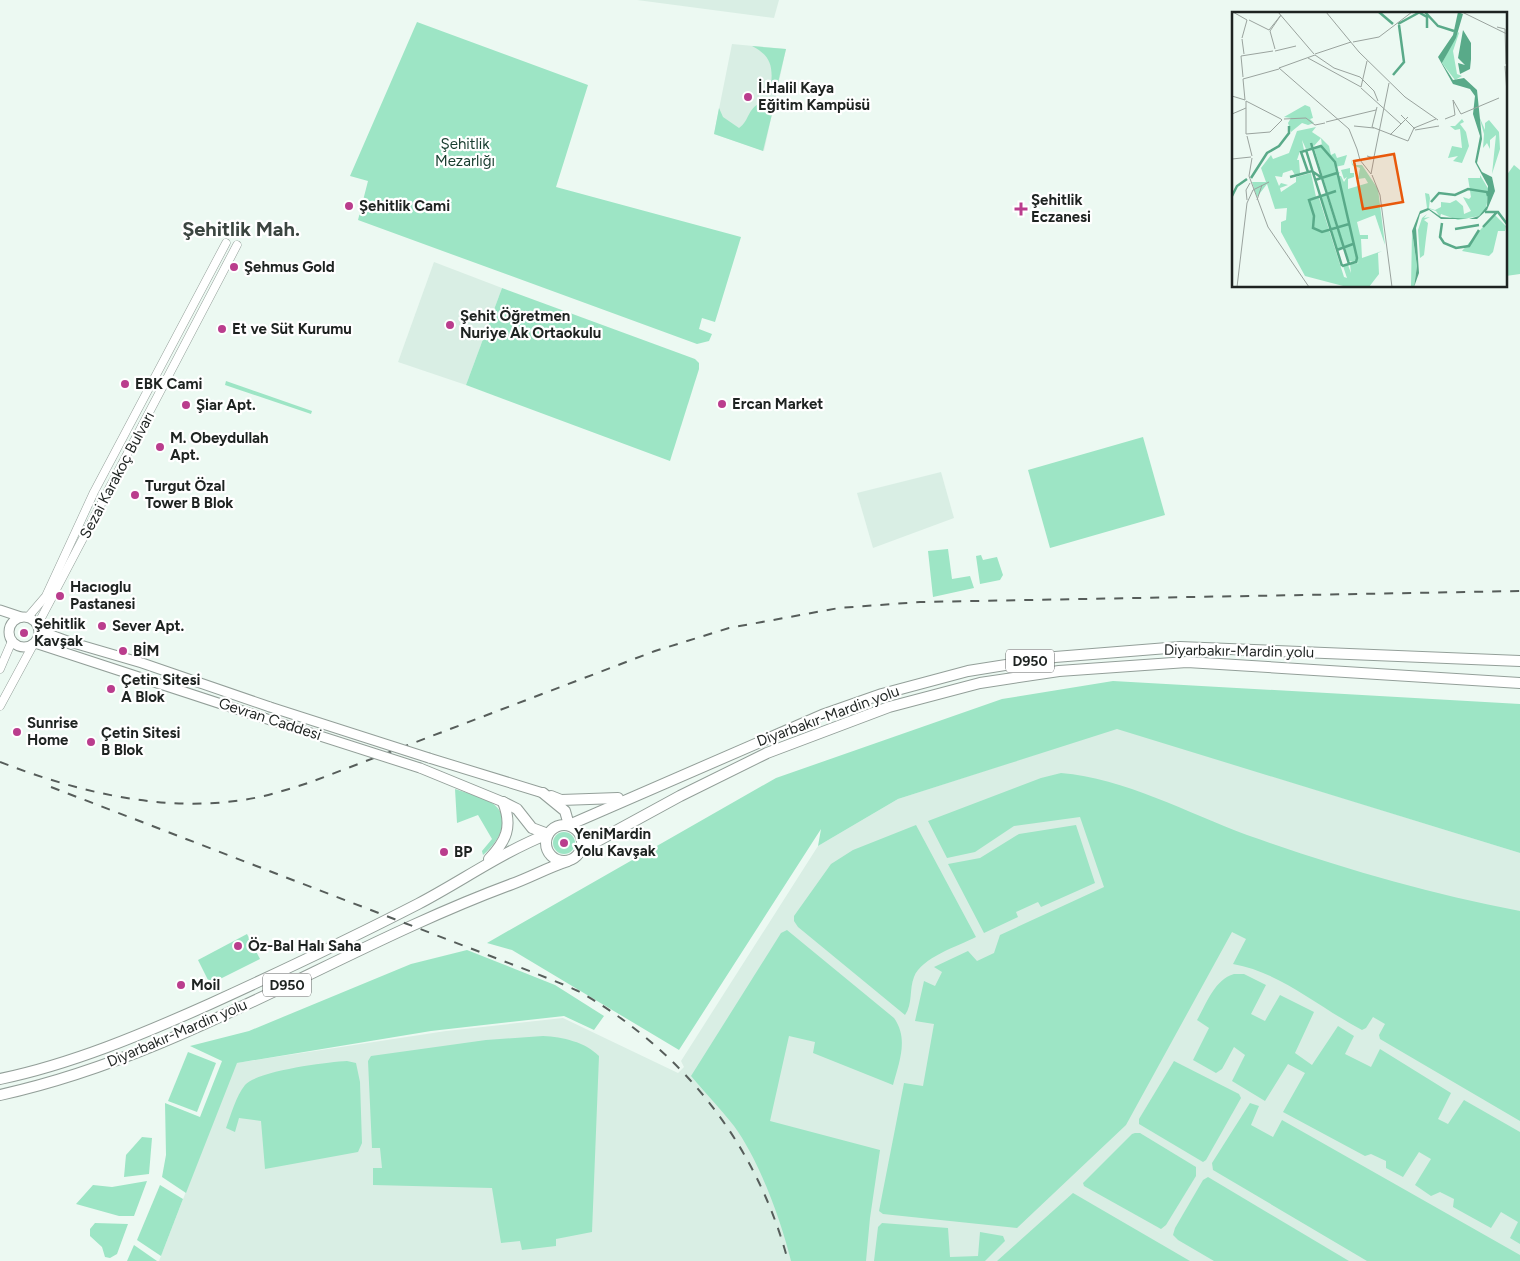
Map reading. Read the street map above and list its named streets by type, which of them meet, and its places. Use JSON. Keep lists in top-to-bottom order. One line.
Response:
{"streets":{"highway":["Diyarbakır-Mardin yolu","D950"],"main road":["Sezai Karakoç Bulvarı","Gevran Caddesi"]},"crossings":[["Sezai Karakoç Bulvarı","Gevran Caddesi"]],"districts":["Şehitlik Mah."],"parks":["Şehitlik Mezarlığı"],"places":{"other":["İ.Halil Kaya Eğitim Kampüsü","Şehitlik Cami","Şehmus Gold","Şehit Öğretmen Nuriye Ak Ortaokulu","Et ve Süt Kurumu","EBK Cami","Ercan Market","Şiar Apt.","M. Obeydullah Apt.","Turgut Özal Tower B Blok","Hacıoglu Pastanesi","Sever Apt.","Şehitlik Kavşak","BİM","Çetin Sitesi A Blok","Sunrise Home","Çetin Sitesi B Blok","YeniMardin Yolu Kavşak","BP","Öz-Bal Halı Saha","Moil"],"health":["Şehitlik Eczanesi"]}}
